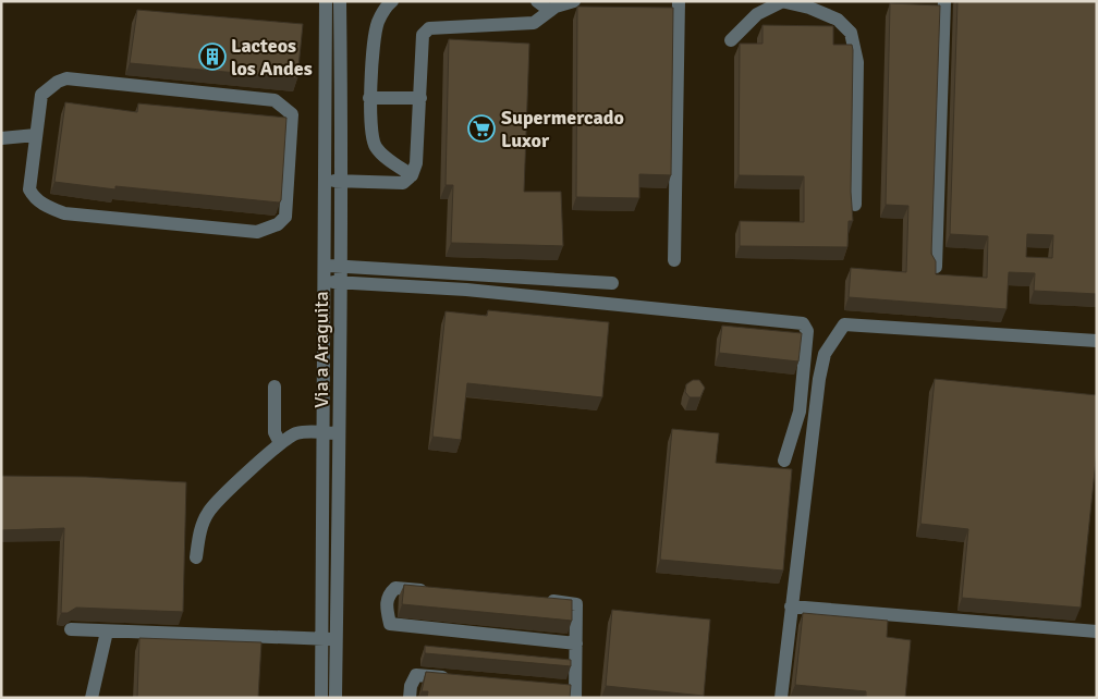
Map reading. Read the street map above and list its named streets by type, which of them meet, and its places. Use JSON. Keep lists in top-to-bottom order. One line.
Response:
{"streets":{"street":["Via a Araguita"]},"places":{"building":["Lacteos los Andes"],"supermarket":["Supermercado Luxor"]}}
